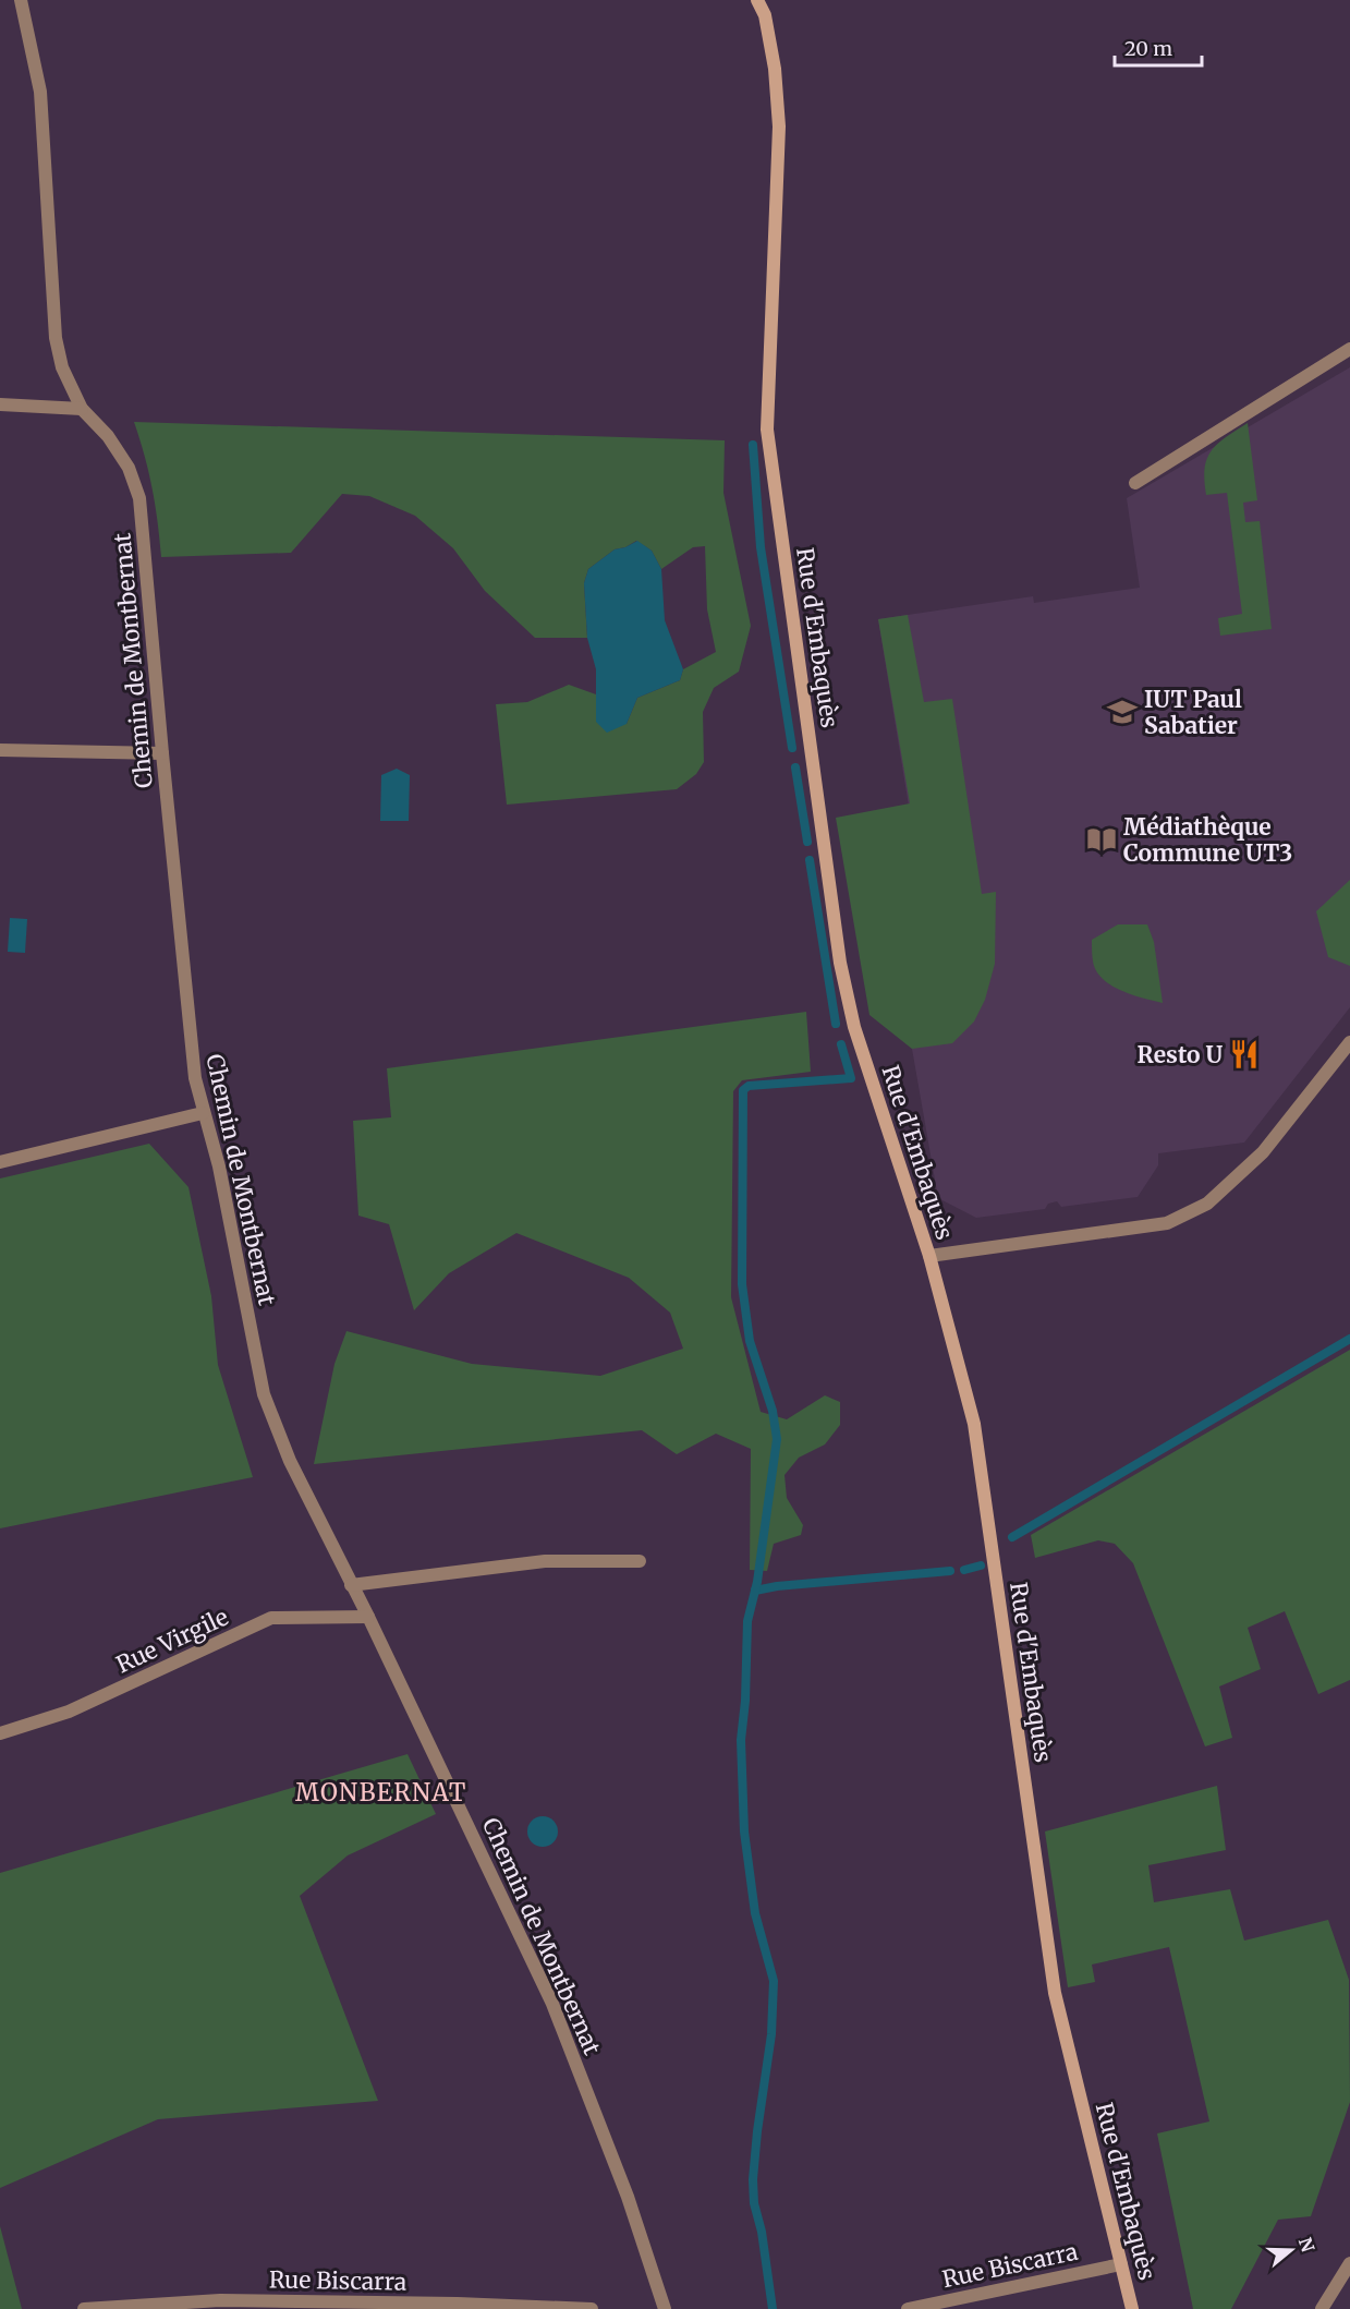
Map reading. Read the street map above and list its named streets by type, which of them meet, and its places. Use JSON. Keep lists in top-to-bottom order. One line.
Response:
{"streets":{"street":["Rue d'Embaquès","Chemin de Montbernat","Rue Virgile","Rue Biscarra"]},"crossings":[["Rue d'Embaquès","Rue Biscarra"],["Chemin de Montbernat","Rue Virgile"]],"districts":["MONBERNAT"],"places":{"school or university":["IUT Paul Sabatier"],"library":["Médiathèque Commune UT3"],"restaurant":["Resto U"]},"scale_bar":"20 m","north":"right"}
